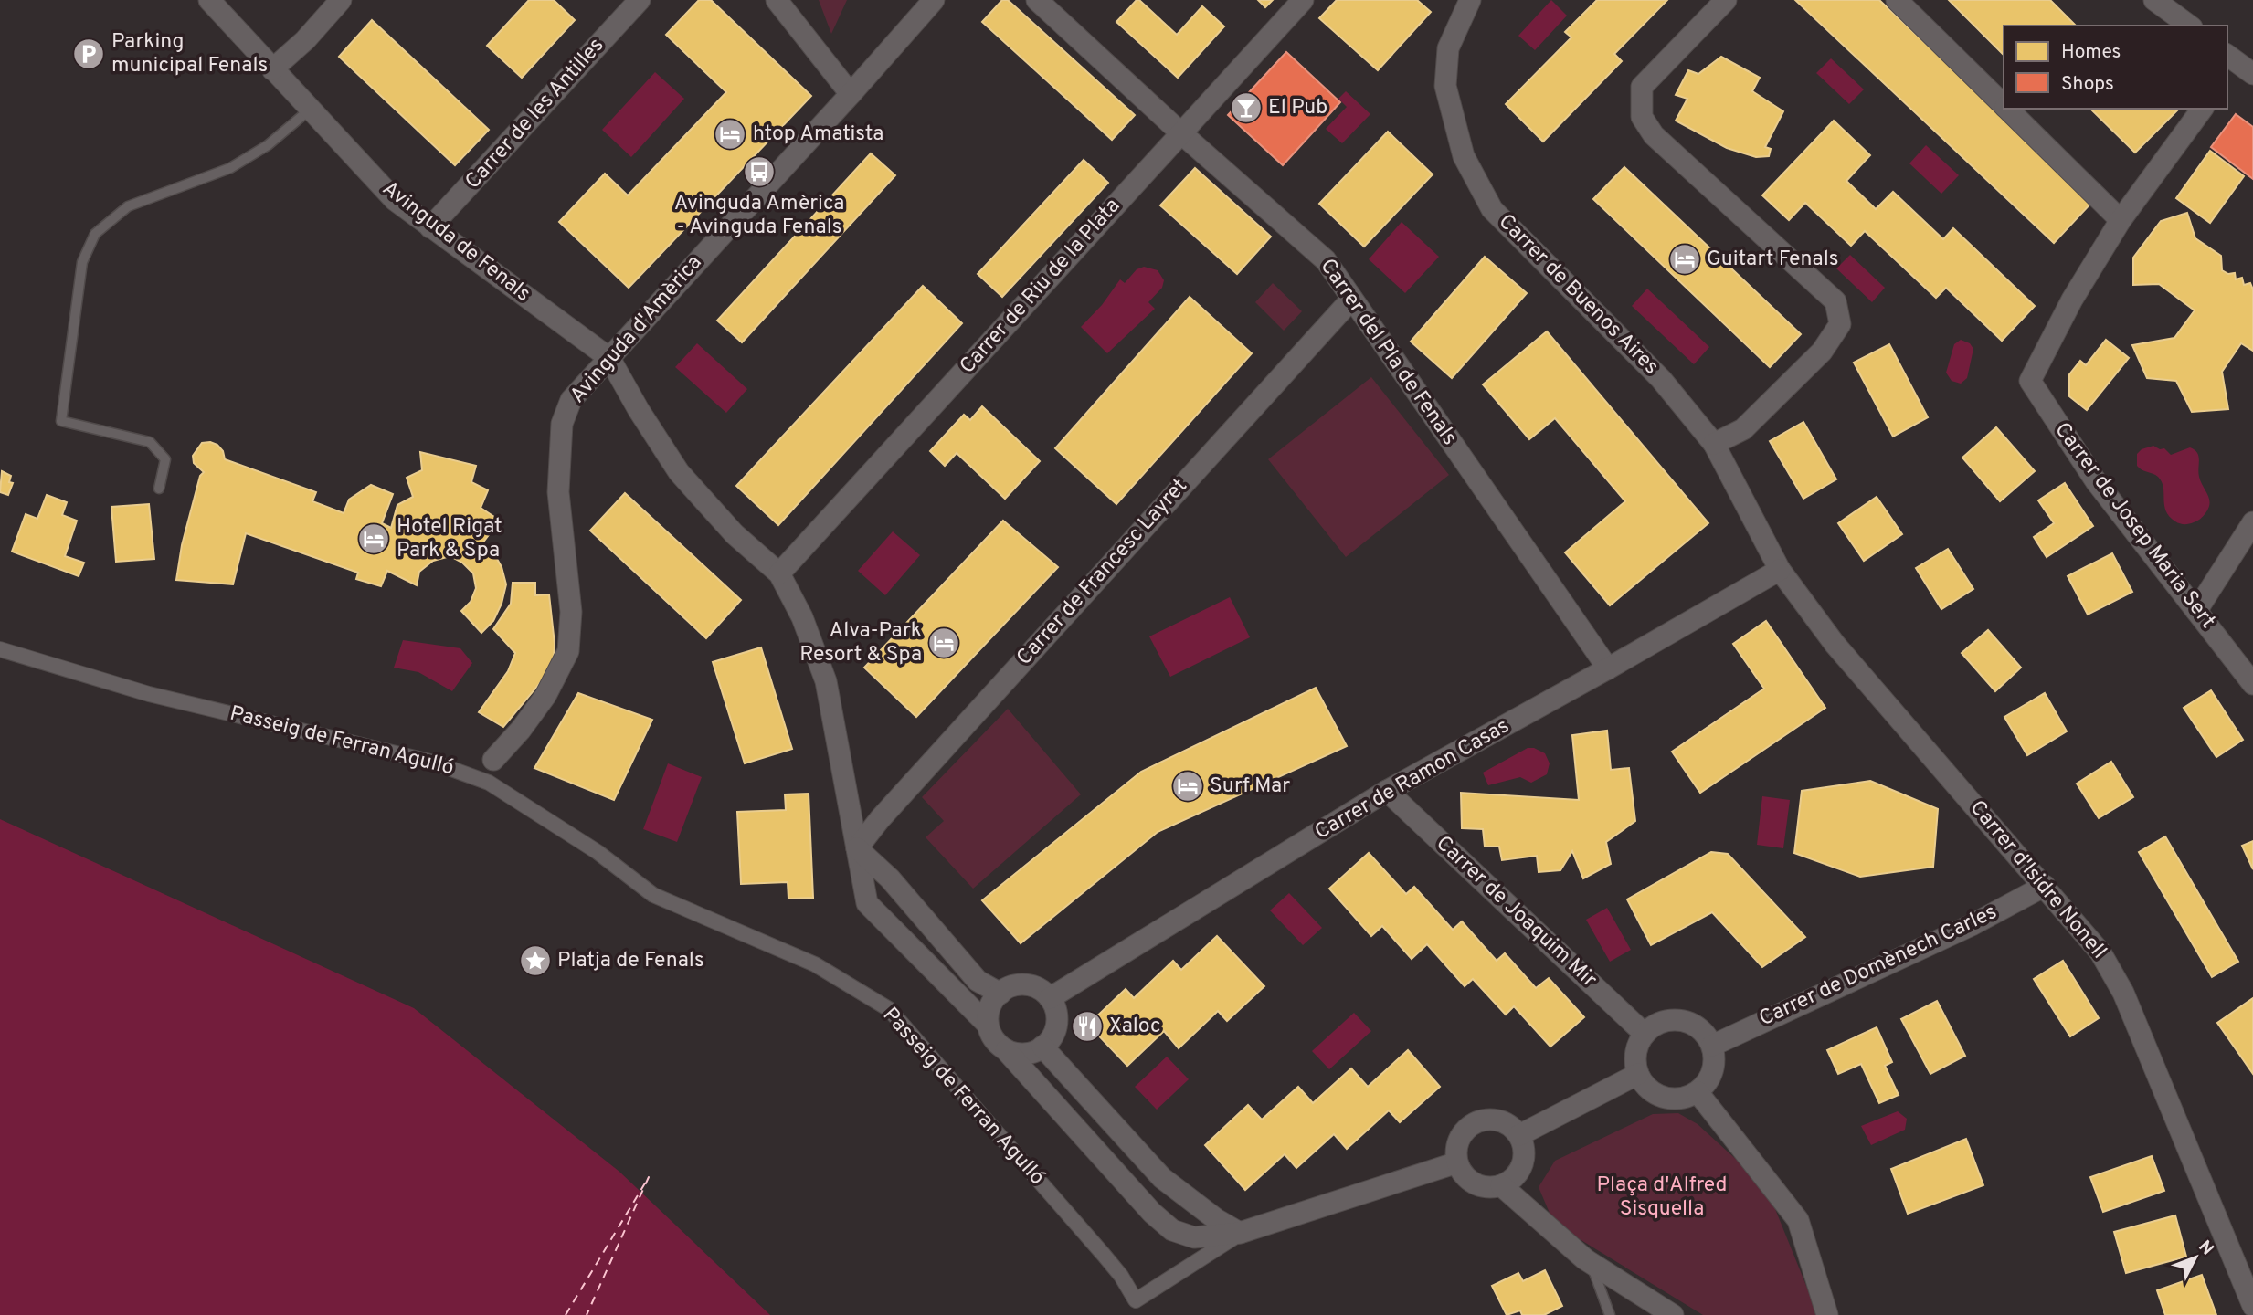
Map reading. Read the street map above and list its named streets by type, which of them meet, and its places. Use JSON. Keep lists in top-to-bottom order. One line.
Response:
{"streets":{"street":["Carrer de les Antilles","Avinguda de Fenals","Carrer de Riu de la Plata","Carrer de Buenos Aires","Avinguda d'Amèrica","Carrer del Pla de Fenals","Carrer de Josep Maria Sert","Carrer de Francesc Layret","Passeig de Ferran Agulló","Carrer de Ramon Casas","Carrer d'Isidre Nonell","Carrer de Joaquim Mir","Carrer de Domènech Carles"]},"crossings":[["Carrer de les Antilles","Avinguda de Fenals"],["Avinguda de Fenals","Avinguda d'Amèrica"],["Carrer de Riu de la Plata","Carrer del Pla de Fenals"],["Carrer de Buenos Aires","Carrer de Ramon Casas"],["Carrer de Buenos Aires","Carrer d'Isidre Nonell"],["Carrer del Pla de Fenals","Carrer de Francesc Layret"],["Carrer del Pla de Fenals","Carrer de Ramon Casas"],["Carrer de Ramon Casas","Carrer d'Isidre Nonell"],["Carrer de Ramon Casas","Carrer de Joaquim Mir"],["Carrer d'Isidre Nonell","Carrer de Domènech Carles"],["Carrer de Joaquim Mir","Carrer de Domènech Carles"]],"parks":["Plaça d'Alfred Sisquella"],"places":{"parking":["Parking municipal Fenals"],"bar":["El Pub"],"hotel":["htop Amatista","Guitart Fenals","Hotel Rigat Park & Spa","Alva-Park Resort & Spa","Surf Mar"],"bus stop":["Avinguda Amèrica - Avinguda Fenals"],"place":["Platja de Fenals"],"restaurant":["Xaloc"]},"legend":["Homes","Shops"],"north":"top right"}
